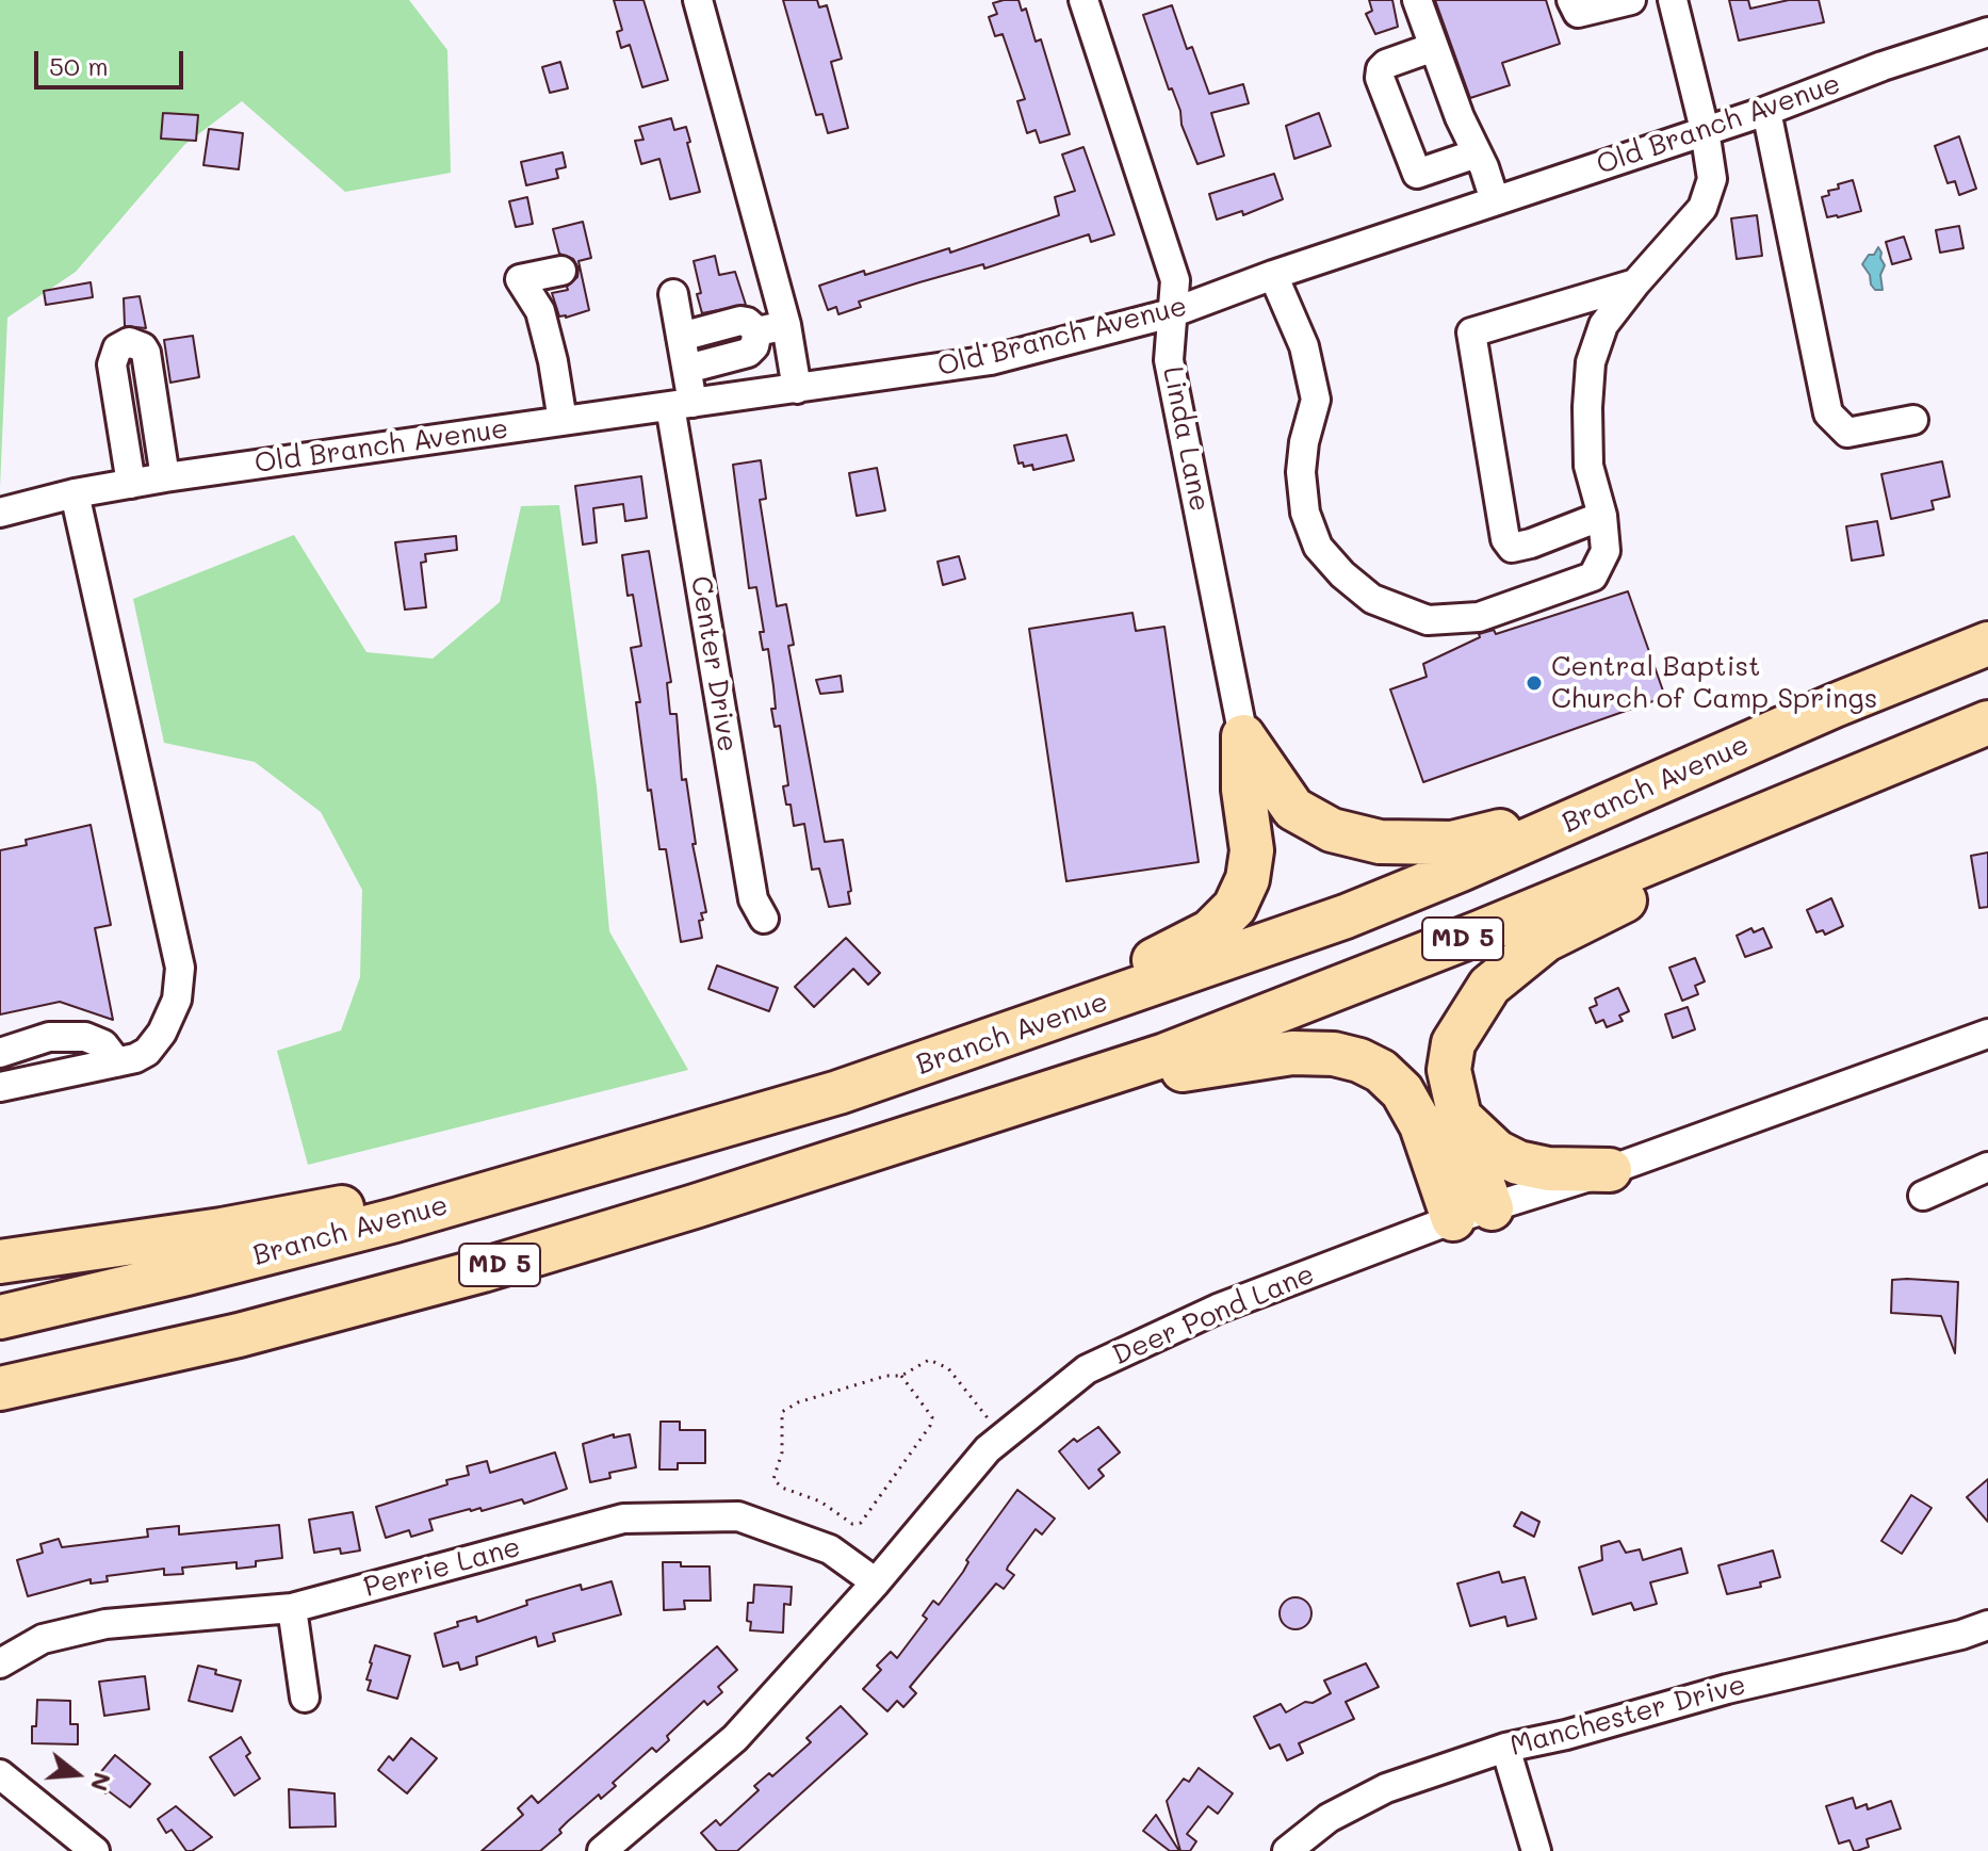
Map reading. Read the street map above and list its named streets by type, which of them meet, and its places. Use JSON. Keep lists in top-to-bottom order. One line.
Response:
{"streets":{"highway":["Branch Avenue","MD 5"],"street":["Old Branch Avenue","Linda Lane","Center Drive","Deer Pond Lane","Perrie Lane","Manchester Drive"]},"crossings":[["Old Branch Avenue","Linda Lane"],["Old Branch Avenue","Center Drive"],["Deer Pond Lane","Perrie Lane"]],"places":["Central Baptist Church of Camp Springs"],"scale_bar":"50 m","north":"right"}
